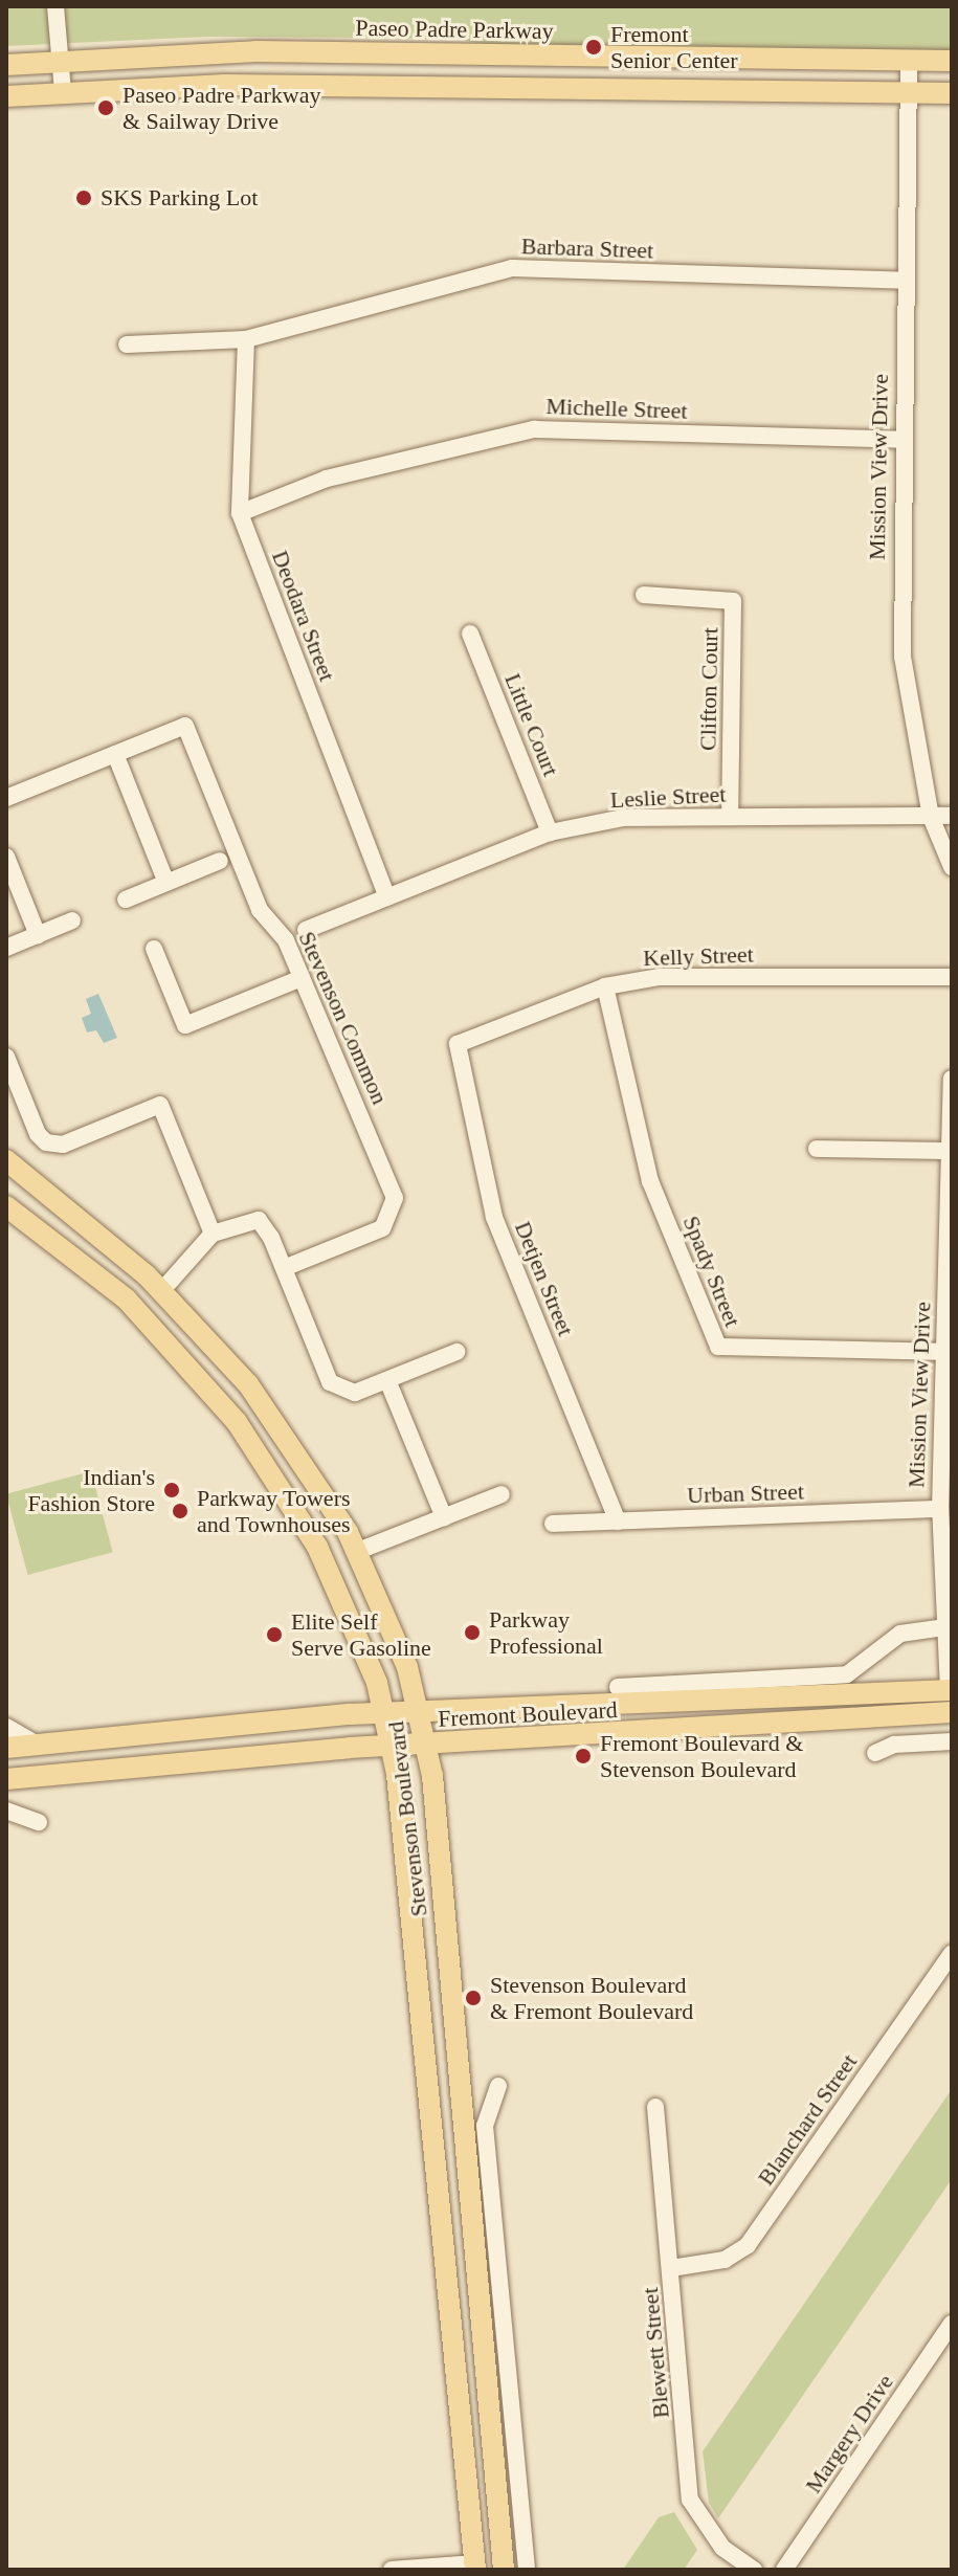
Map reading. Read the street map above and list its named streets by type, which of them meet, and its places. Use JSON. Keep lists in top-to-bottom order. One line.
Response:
{"streets":{"main road":["Paseo Padre Parkway","Mission View Drive","Fremont Boulevard","Stevenson Boulevard"],"street":["Barbara Street","Michelle Street","Deodara Street","Clifton Court","Little Court","Leslie Street","Kelly Street","Stevenson Common","Spady Street","Detjen Street","Urban Street","Blanchard Street","Blewett Street","Margery Drive"]},"crossings":[["Paseo Padre Parkway","Mission View Drive"],["Barbara Street","Mission View Drive"],["Barbara Street","Deodara Street"],["Michelle Street","Mission View Drive"],["Michelle Street","Deodara Street"],["Mission View Drive","Leslie Street"],["Mission View Drive","Spady Street"],["Mission View Drive","Urban Street"],["Mission View Drive","Fremont Boulevard"],["Deodara Street","Leslie Street"],["Clifton Court","Leslie Street"],["Little Court","Leslie Street"],["Kelly Street","Spady Street"],["Kelly Street","Detjen Street"],["Detjen Street","Urban Street"],["Fremont Boulevard","Stevenson Boulevard"],["Blanchard Street","Blewett Street"]],"places":["Fremont Senior Center","Paseo Padre Parkway & Sailway Drive","SKS Parking Lot","Indian's Fashion Store","Parkway Towers and Townhouses","Parkway Professional","Elite Self Serve Gasoline","Fremont Boulevard & Stevenson Boulevard","Stevenson Boulevard & Fremont Boulevard"]}
